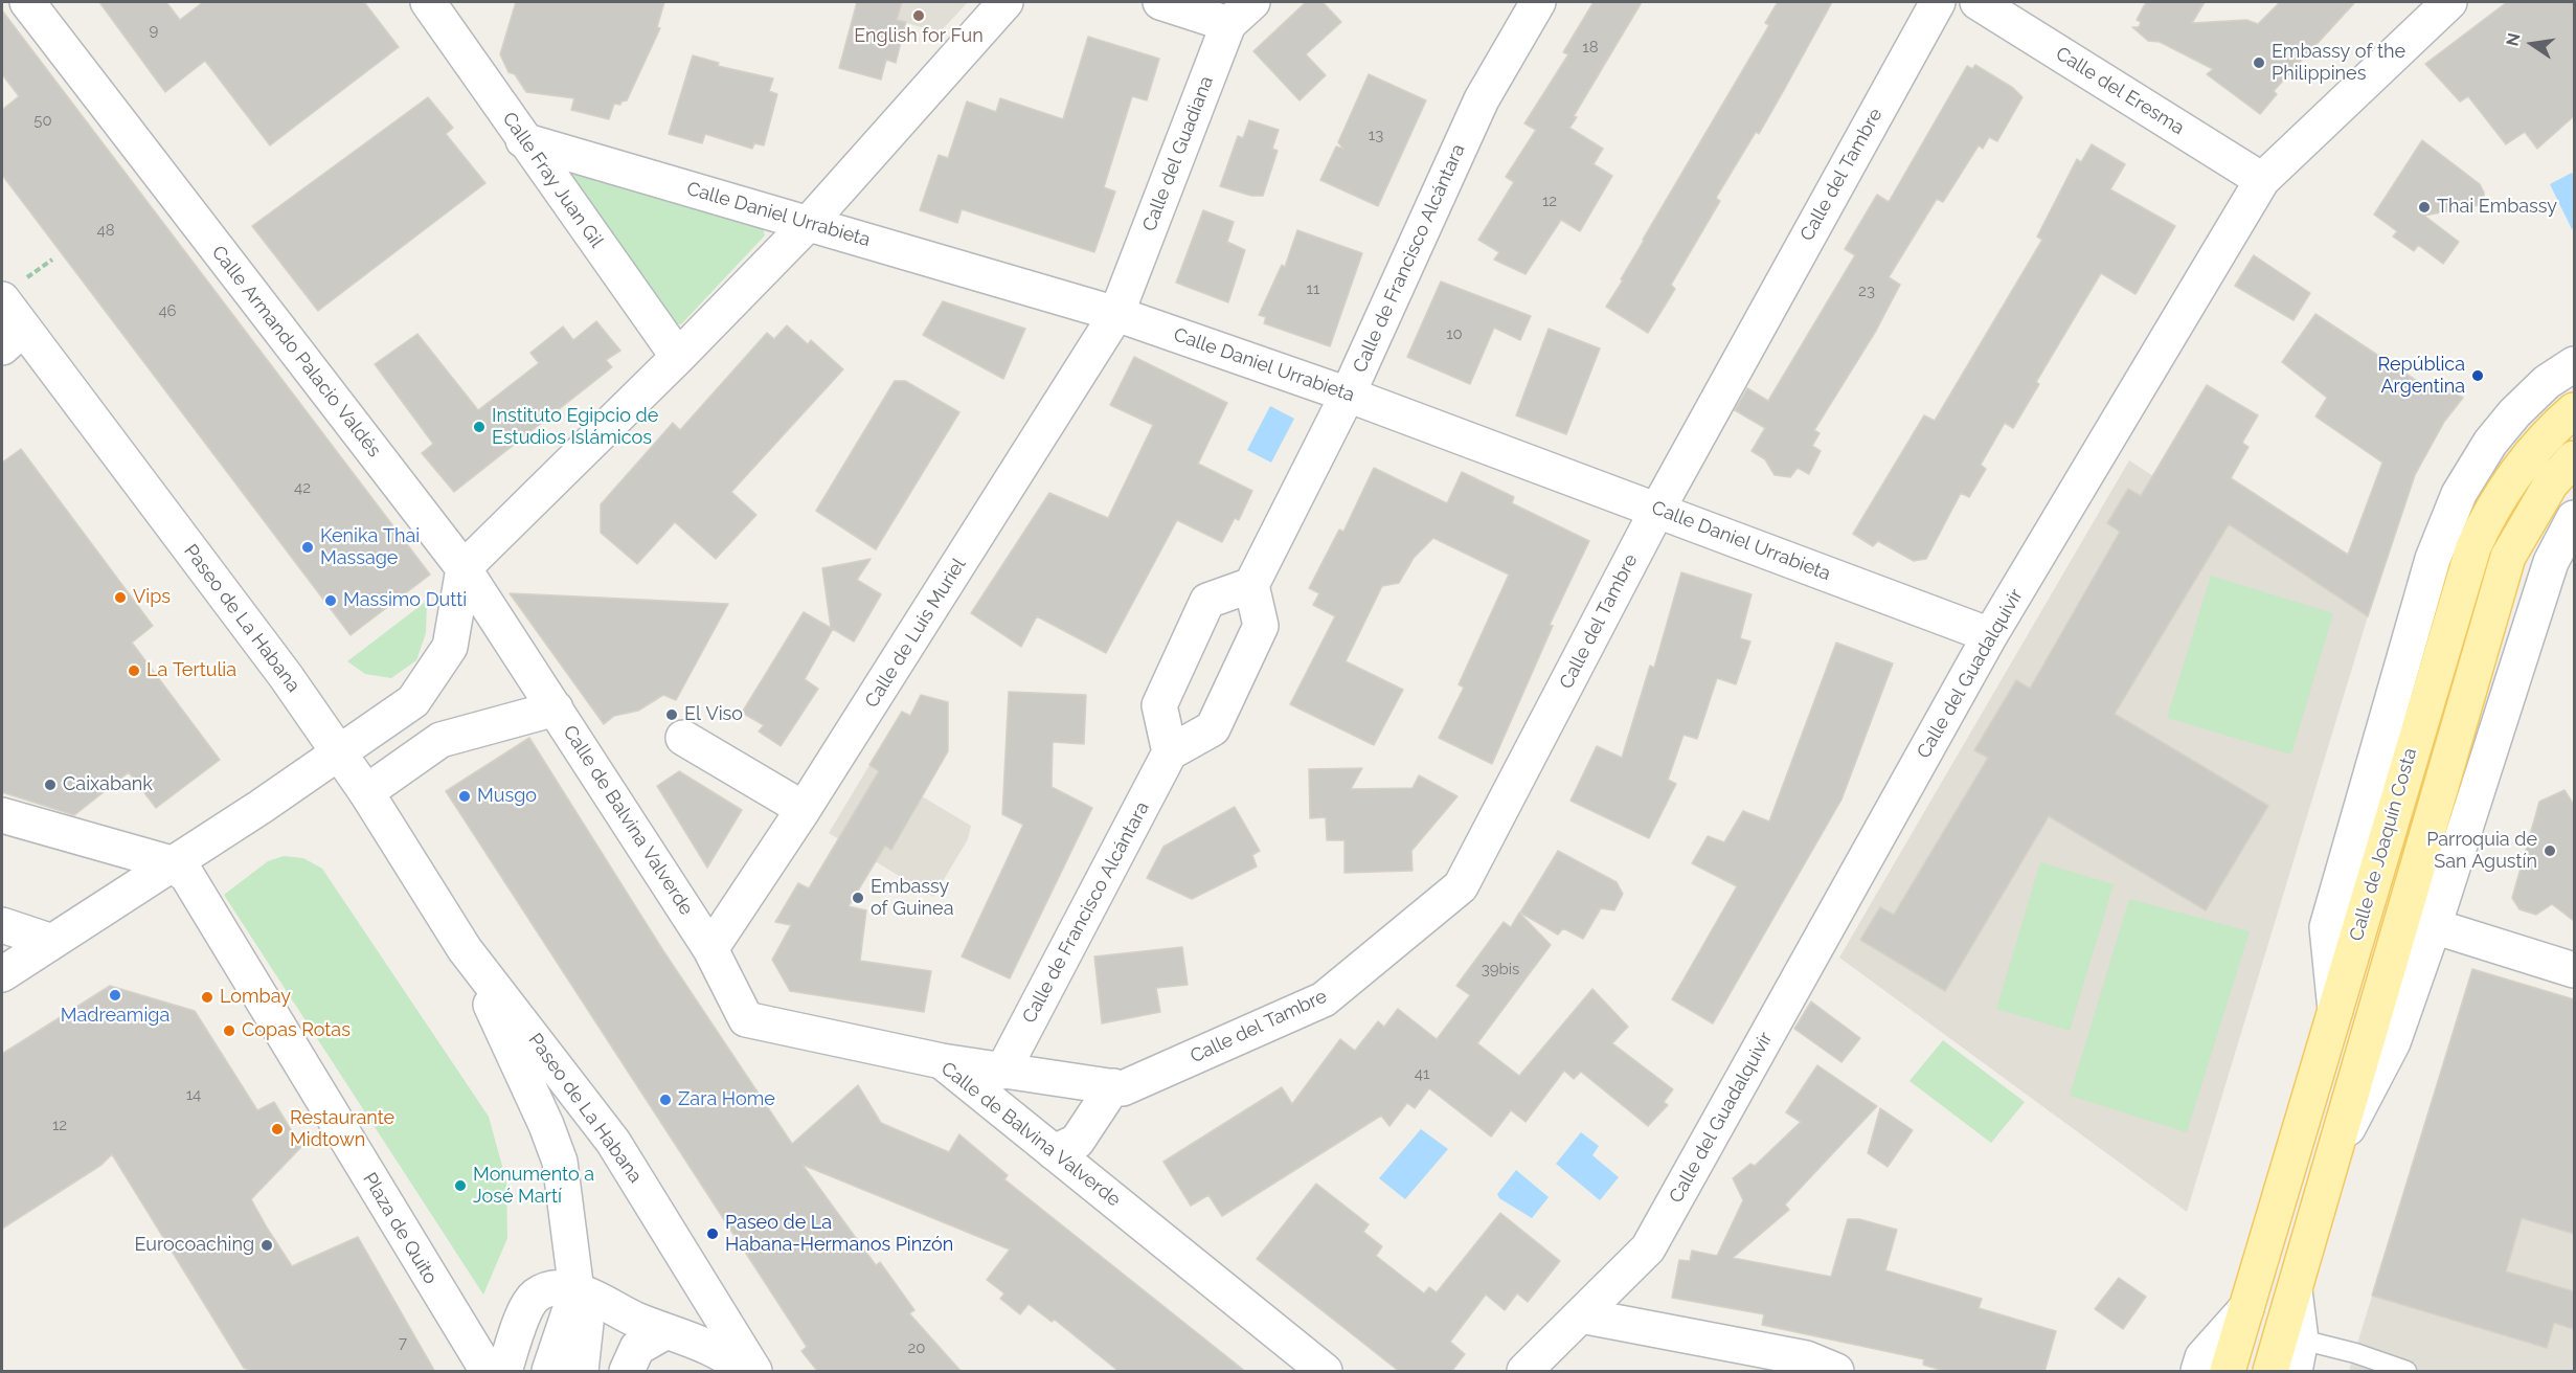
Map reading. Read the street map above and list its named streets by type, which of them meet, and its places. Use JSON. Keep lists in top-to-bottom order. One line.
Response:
{"streets":{"main road":["Calle de Joaquín Costa"],"street":["Calle del Eresma","Calle del Guadiana","Calle del Tambre","Calle Fray Juan Gil","Calle Daniel Urrabieta","Calle de Francisco Alcántara","Calle Armando Palacio Valdés","Paseo de La Habana","Calle de Luis Muriel","Calle del Guadalquivir","Calle de Balvina Valverde","Plaza de Quito"]},"crossings":[["Calle del Eresma","Calle del Guadalquivir"],["Calle del Guadiana","Calle Daniel Urrabieta"],["Calle del Guadiana","Calle de Luis Muriel"],["Calle del Tambre","Calle Daniel Urrabieta"],["Calle del Tambre","Calle de Francisco Alcántara"],["Calle del Tambre","Calle de Balvina Valverde"],["Calle Fray Juan Gil","Calle Daniel Urrabieta"],["Calle Daniel Urrabieta","Calle de Francisco Alcántara"],["Calle Daniel Urrabieta","Calle de Luis Muriel"],["Calle Daniel Urrabieta","Calle del Guadalquivir"],["Calle Armando Palacio Valdés","Calle de Balvina Valverde"],["Calle de Luis Muriel","Calle de Balvina Valverde"]],"places":["English for Fun","Embassy of the Philippines","Thai Embassy","República Argentina","Instituto Egipcio de Estudios Islámicos","Kenika Thai Massage","Vips","Massimo Dutti","La Tertulia","El Viso","Caixabank","Musgo","Parroquia de San Agustín","Embassy of Guinea","Madreamiga","Lombay","Copas Rotas","Zara Home","Restaurante Midtown","Monumento a José Martí","Paseo de La Habana-Hermanos Pinzón","Eurocoaching"],"house_numbers":["9","18","50","13","12","48","11","23","46","10","42","39bis","41","14","12","7","20"],"north":"left"}
